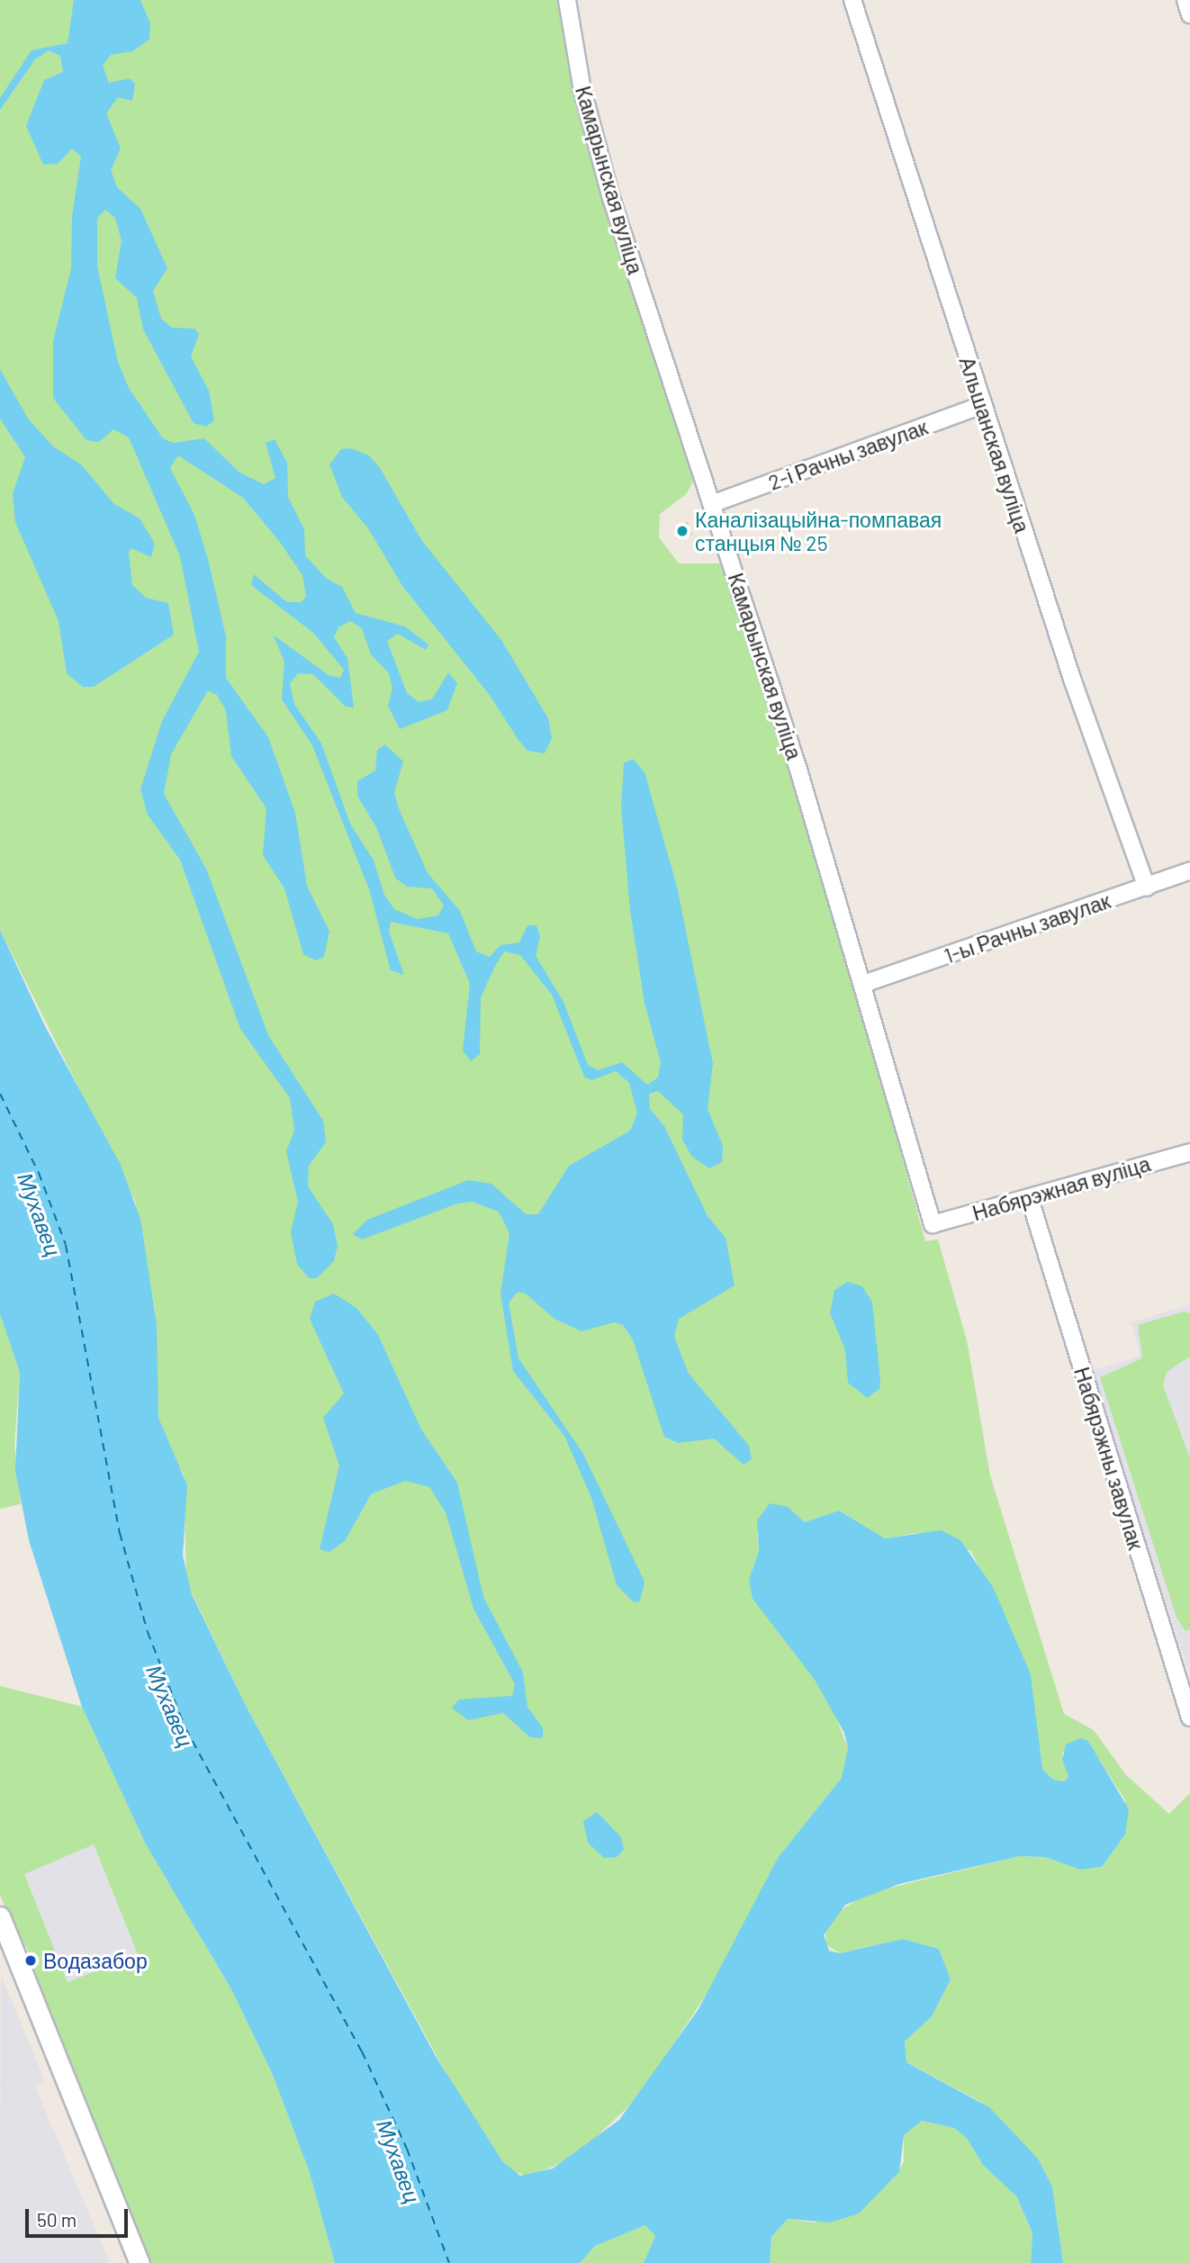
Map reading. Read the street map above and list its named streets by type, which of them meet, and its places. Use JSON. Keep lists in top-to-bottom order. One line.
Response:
{"streets":{"street":["Камарынская вуліца","Альшанская вуліца","2-і Рачны завулак","1-ы Рачны завулак","Набярэжная вуліца","Набярэжны завулак"]},"crossings":[["Камарынская вуліца","2-і Рачны завулак"],["Камарынская вуліца","1-ы Рачны завулак"],["Камарынская вуліца","Набярэжная вуліца"],["Альшанская вуліца","2-і Рачны завулак"],["Альшанская вуліца","1-ы Рачны завулак"],["Набярэжная вуліца","Набярэжны завулак"]],"water":["Мухавец"],"places":["Каналізацыйна-помпавая станцыя № 25","Водазабор"],"scale_bar":"50 m"}
